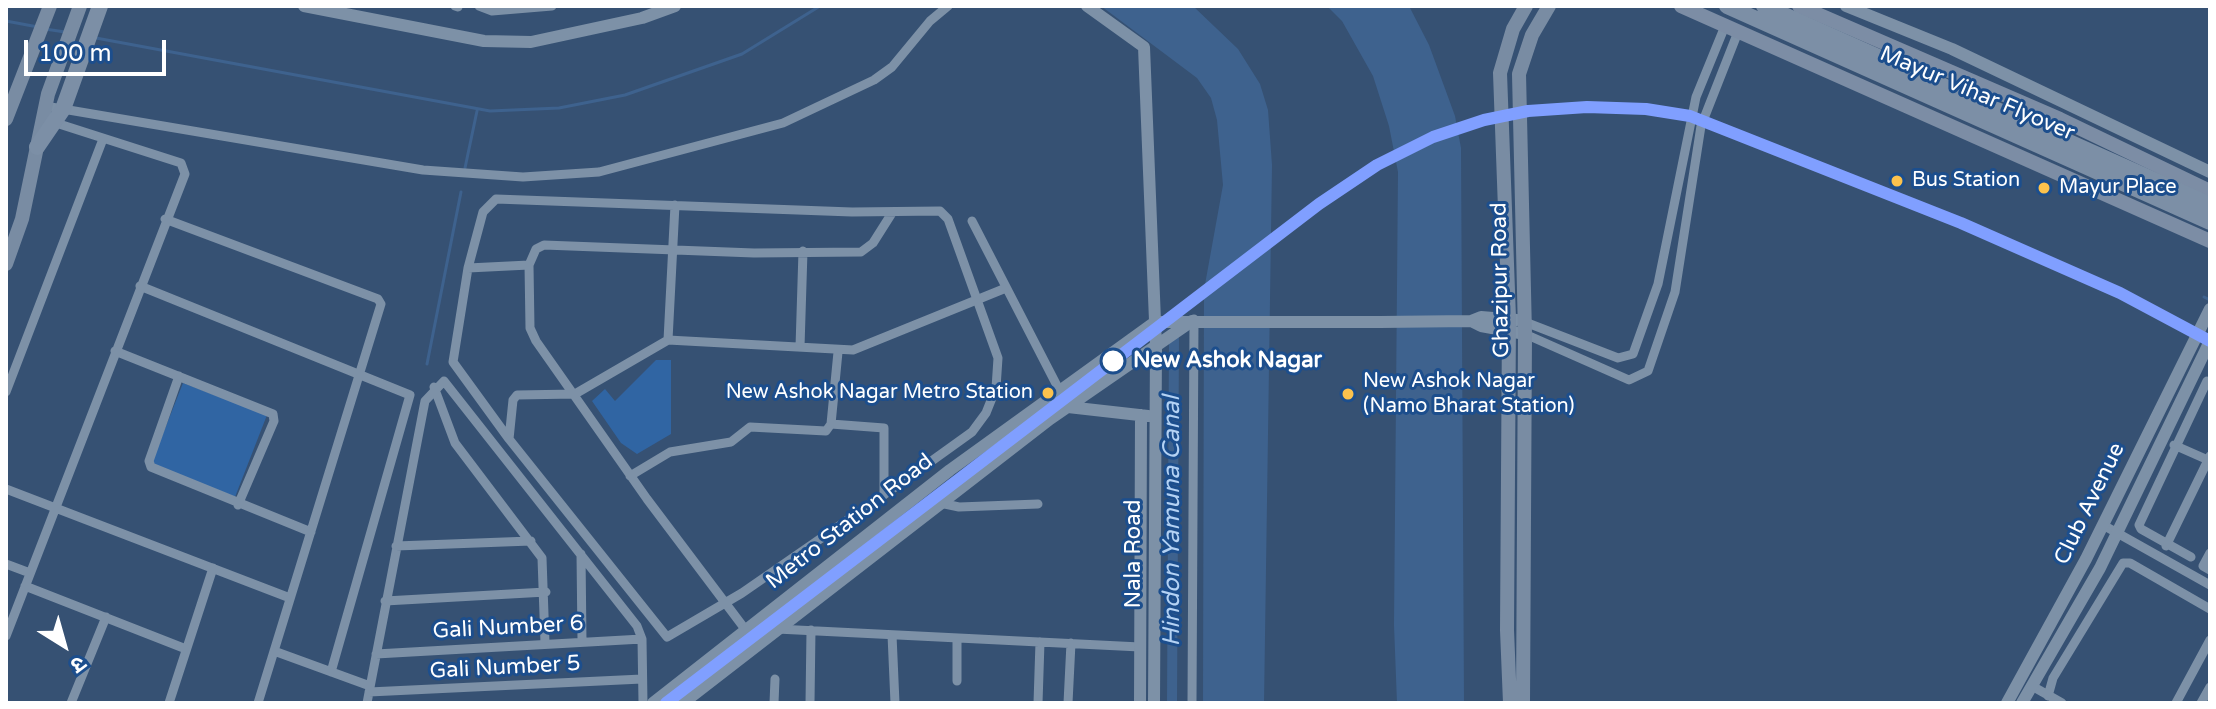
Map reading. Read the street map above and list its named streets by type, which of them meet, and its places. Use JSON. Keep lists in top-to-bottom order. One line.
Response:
{"streets":{"highway":["Mayur Vihar Flyover"],"main road":["Ghazipur Road"],"street":["Club Avenue","Metro Station Road","Nala Road","Gali Number 6","Gali Number 5"]},"water":["Hindon Yamuna Canal"],"places":["Bus Station","Mayur Place","New Ashok Nagar","New Ashok Nagar Metro Station","New Ashok Nagar (Namo Bharat Station)"],"scale_bar":"100 m","north":"bottom right"}
